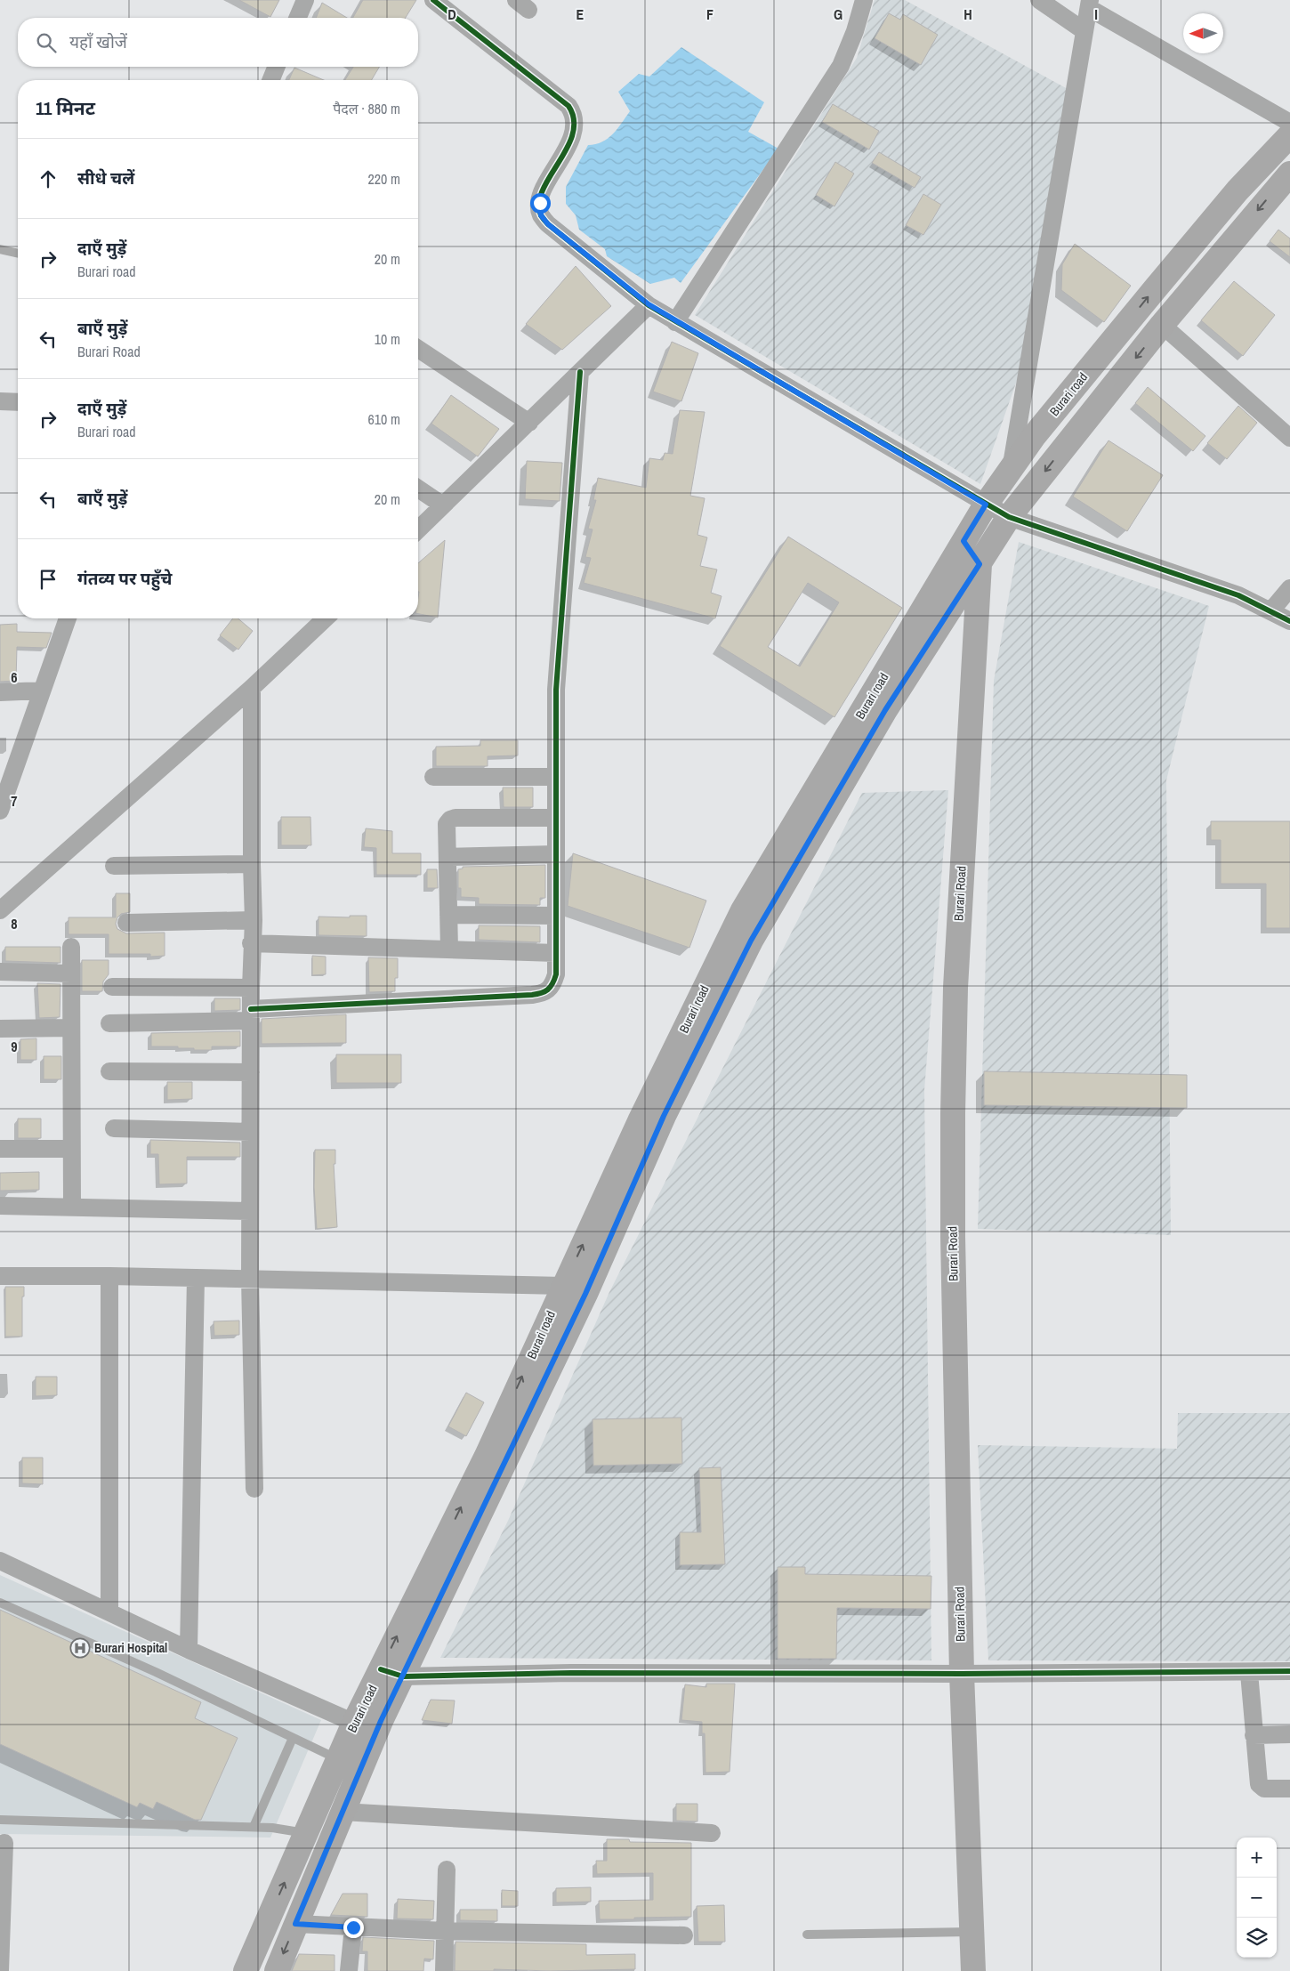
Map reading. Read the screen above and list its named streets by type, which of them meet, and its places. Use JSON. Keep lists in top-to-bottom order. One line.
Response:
{"streets":{"main road":["Burari road","Burari Road"]},"crossings":[["Burari road","Burari Road"]],"places":{"hospital":["Burari Hospital"]},"north":"left","page":{"search":"यहाँ खोजें","heading":["11 मिनट","पैदल · 880 m"],"list":[["सीधे चलें","220 m"],["दाएँ मुड़ें","Burari road","20 m"],["बाएँ मुड़ें","Burari Road","10 m"],["दाएँ मुड़ें","Burari road","610 m"],["बाएँ मुड़ें","20 m"],"गंतव्य पर पहुँचे"],"map_buttons":["+","−"]},"grid":{"columns":["D","E","F","G","H","I"],"rows":["6","7","8","9"]}}
